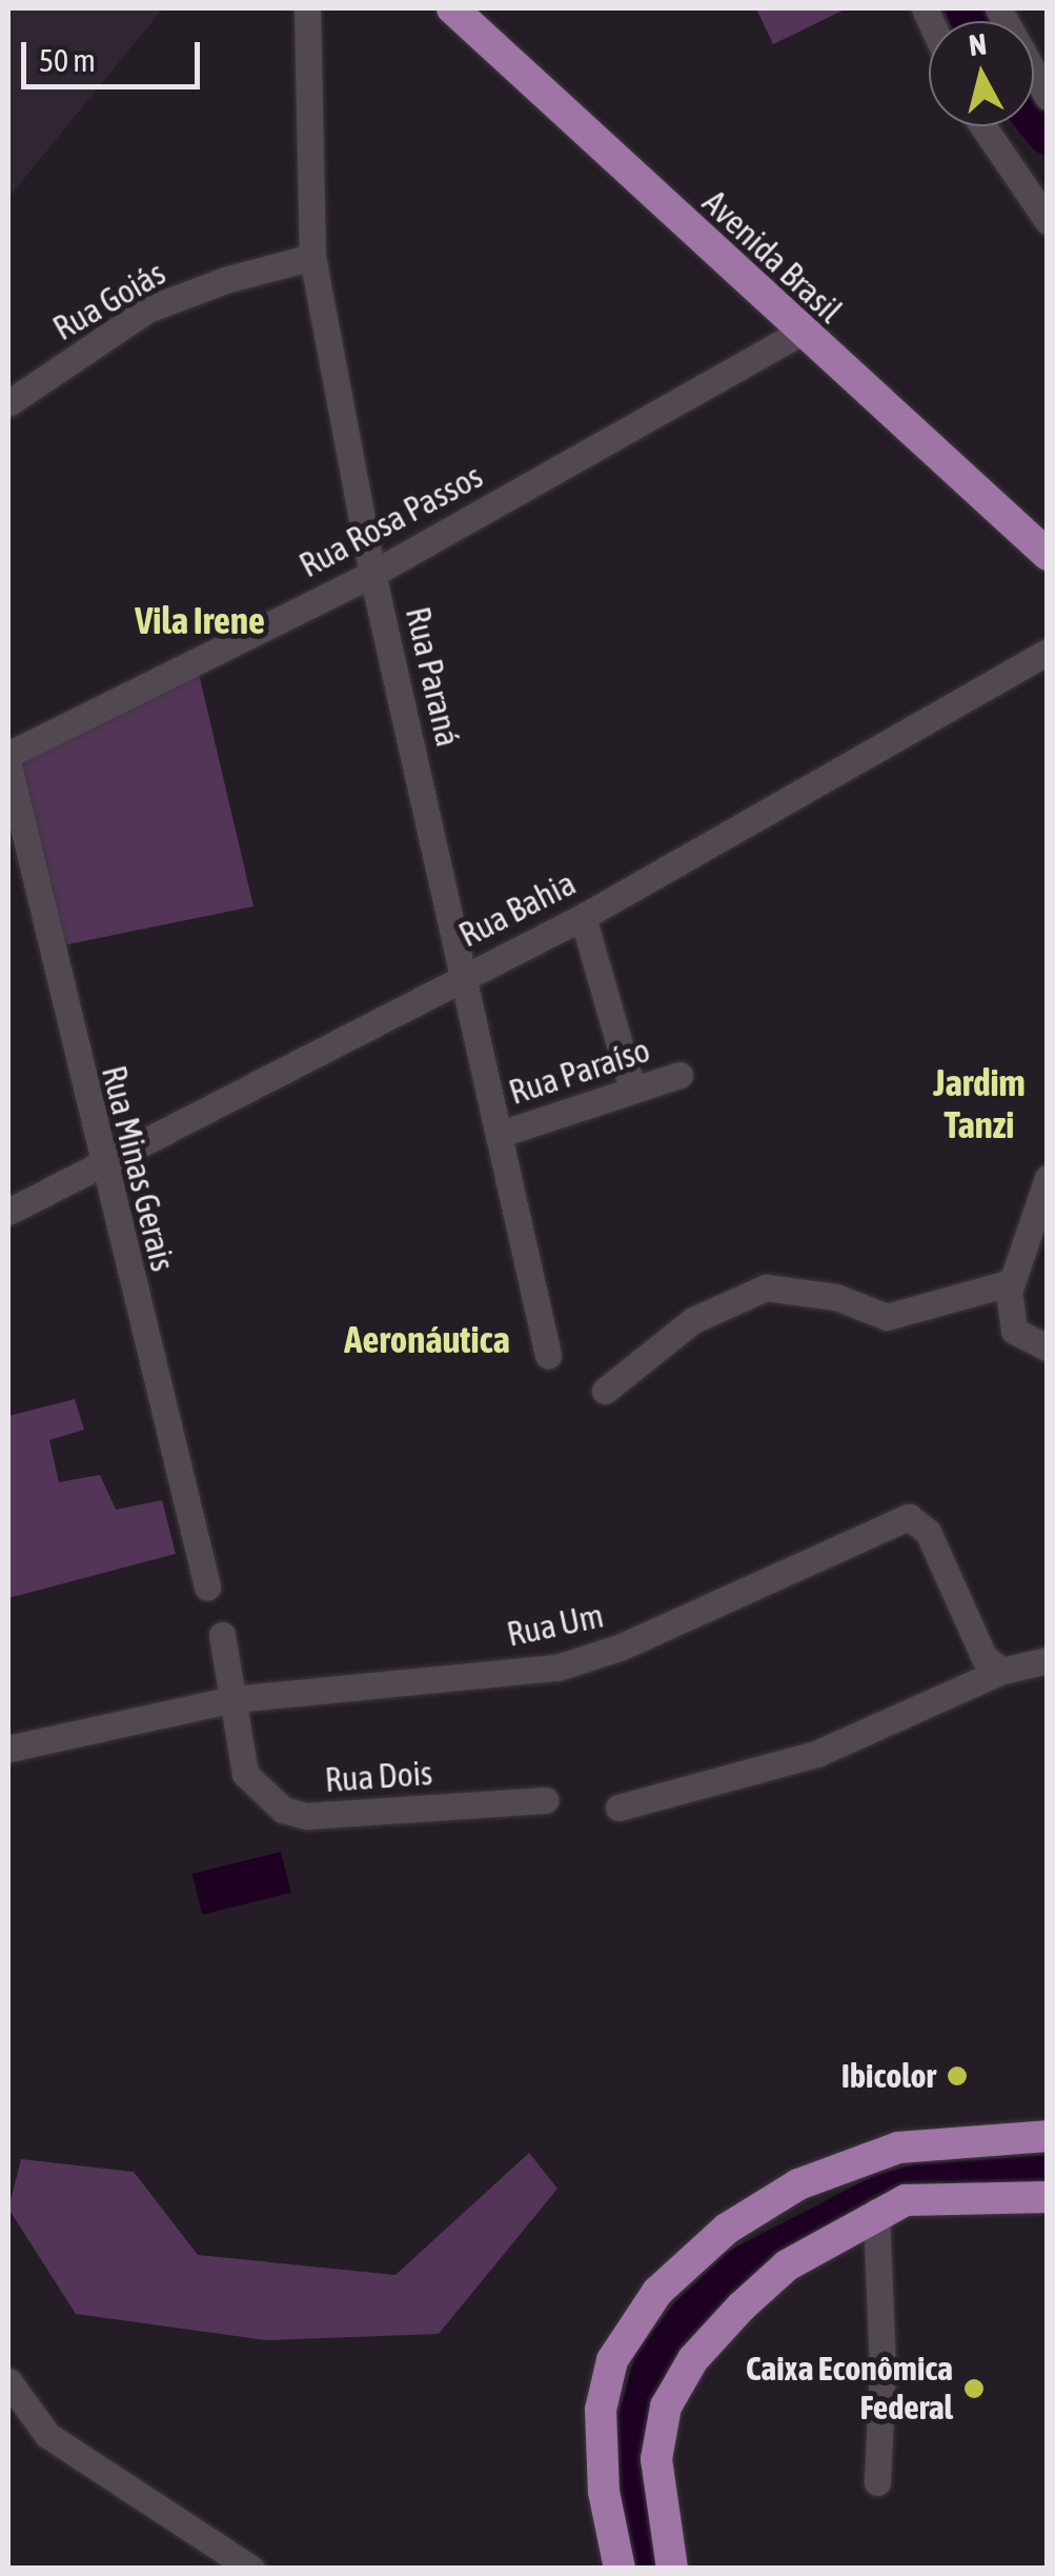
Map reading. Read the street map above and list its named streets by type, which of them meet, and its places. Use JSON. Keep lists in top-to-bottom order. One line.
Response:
{"streets":{"main road":["Avenida Brasil"],"street":["Rua Goiás","Rua Rosa Passos","Rua Paraná","Rua Bahia","Rua Paraíso","Rua Minas Gerais","Rua Um","Rua Dois"]},"crossings":[["Avenida Brasil","Rua Rosa Passos"],["Rua Goiás","Rua Paraná"],["Rua Rosa Passos","Rua Paraná"],["Rua Paraná","Rua Bahia"],["Rua Paraná","Rua Paraíso"],["Rua Bahia","Rua Minas Gerais"],["Rua Um","Rua Dois"]],"districts":["Vila Irene","Jardim Tanzi","Aeronáutica"],"places":["Ibicolor","Caixa Econômica Federal"],"scale_bar":"50 m","north":"top"}
